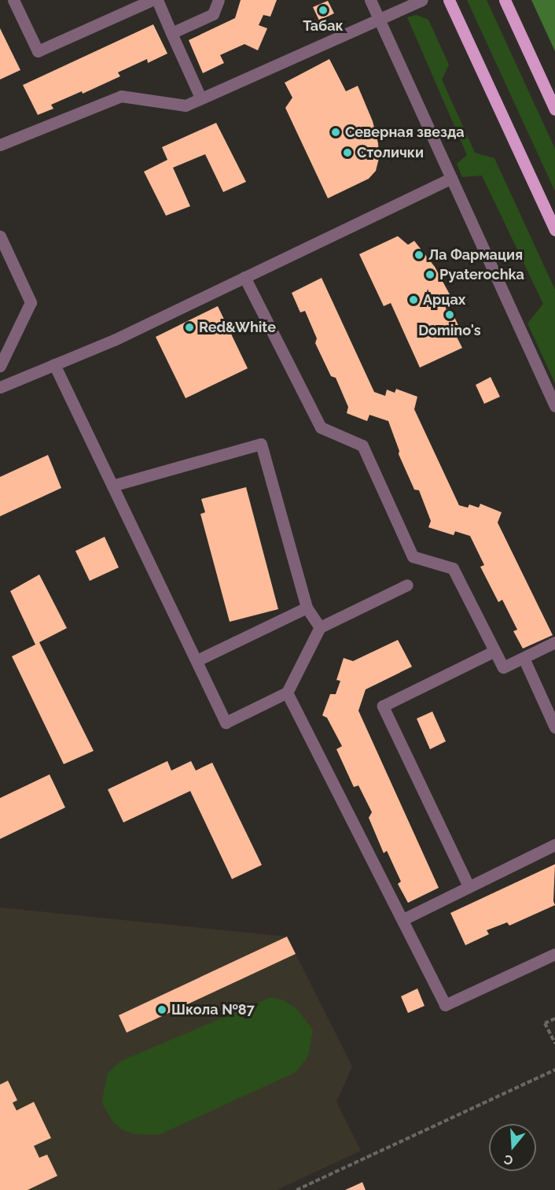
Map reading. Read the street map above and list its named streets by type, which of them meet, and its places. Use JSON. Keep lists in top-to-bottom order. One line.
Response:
{"places":["Табак","Северная звезда","Столички","Ла Фармация","Pyaterochka","Арцах","Domino's","Red&White","Школа №87"],"north":"bottom"}
